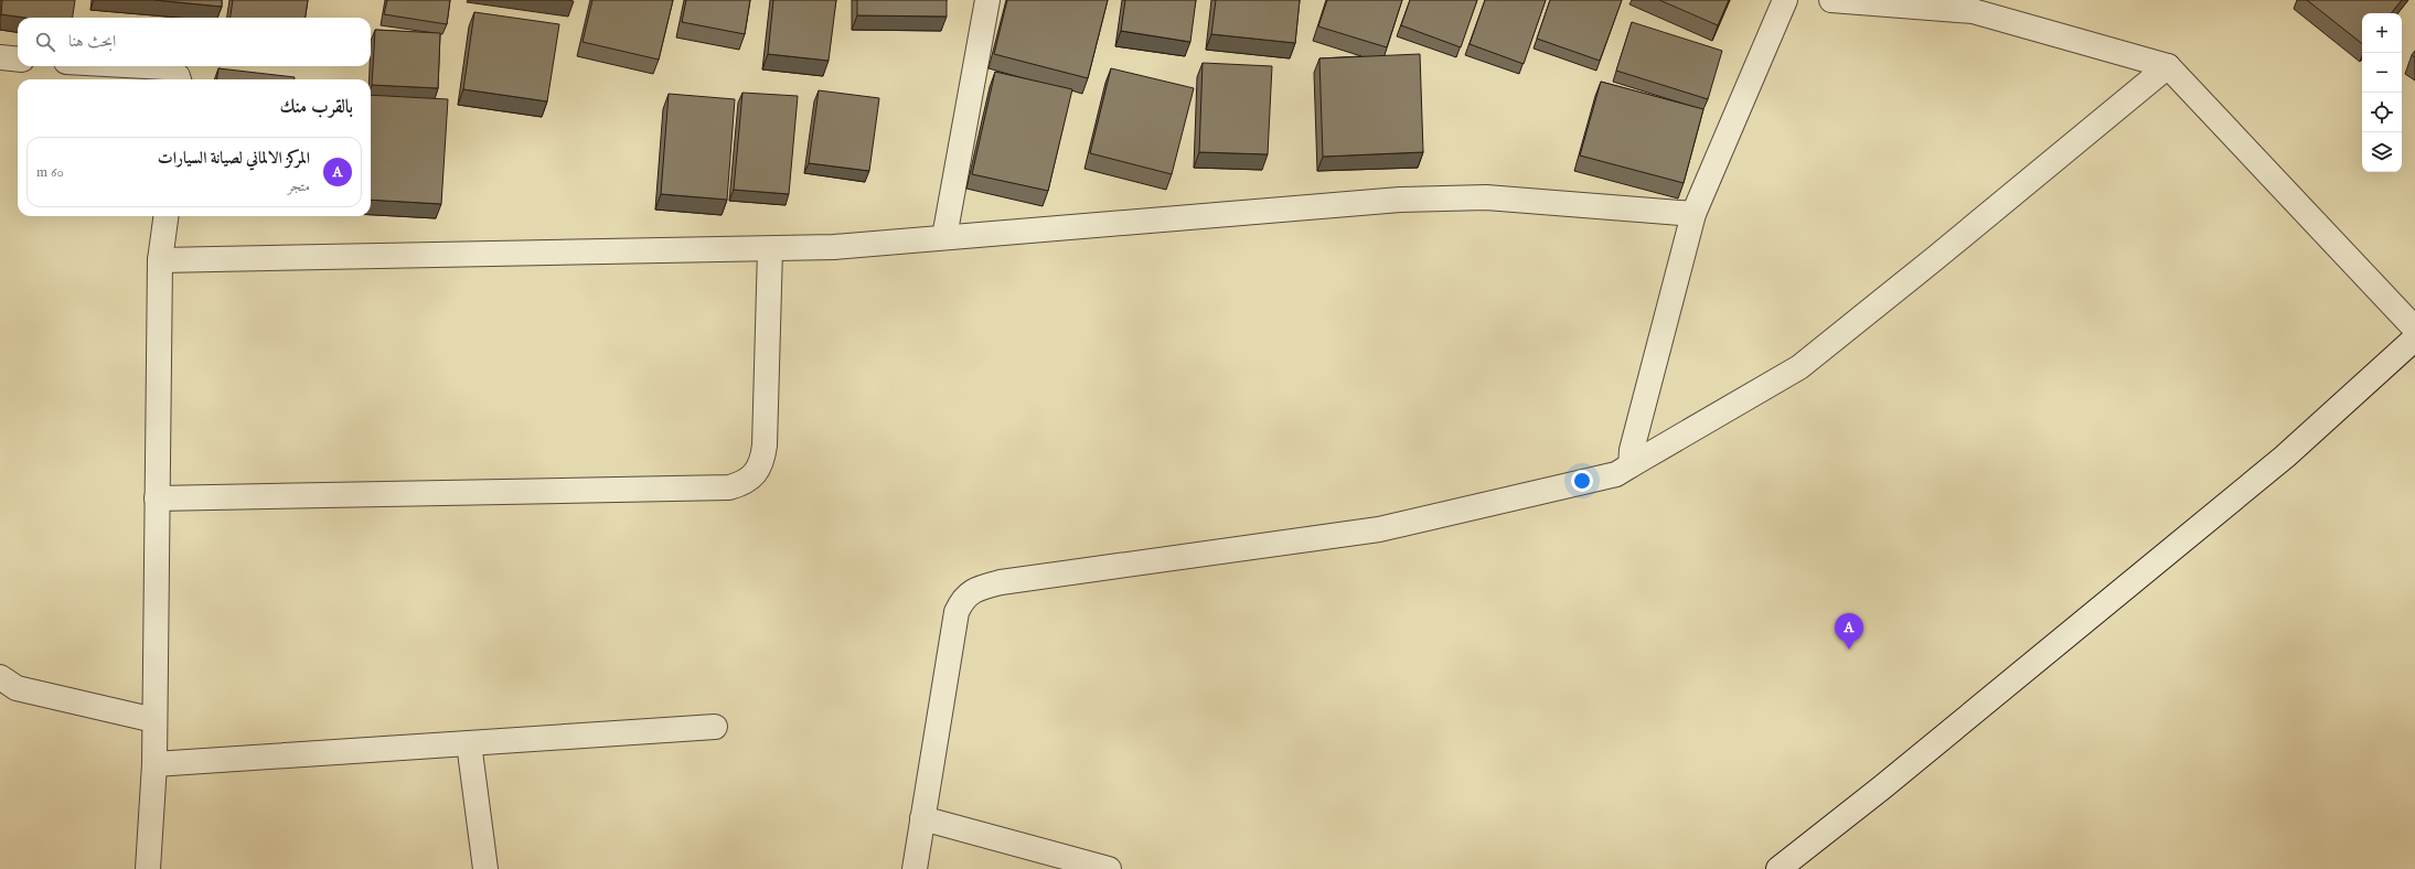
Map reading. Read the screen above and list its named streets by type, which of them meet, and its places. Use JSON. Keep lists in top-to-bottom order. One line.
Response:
{"page":{"map_buttons":["+","−"],"search":"ابحث هنا","heading":"بالقرب منك","list":[{"mark":"A","name":"المركز الالماني لصيانة السيارات","note":"متجر","value":"60 m"}],"pins":"A"}}
